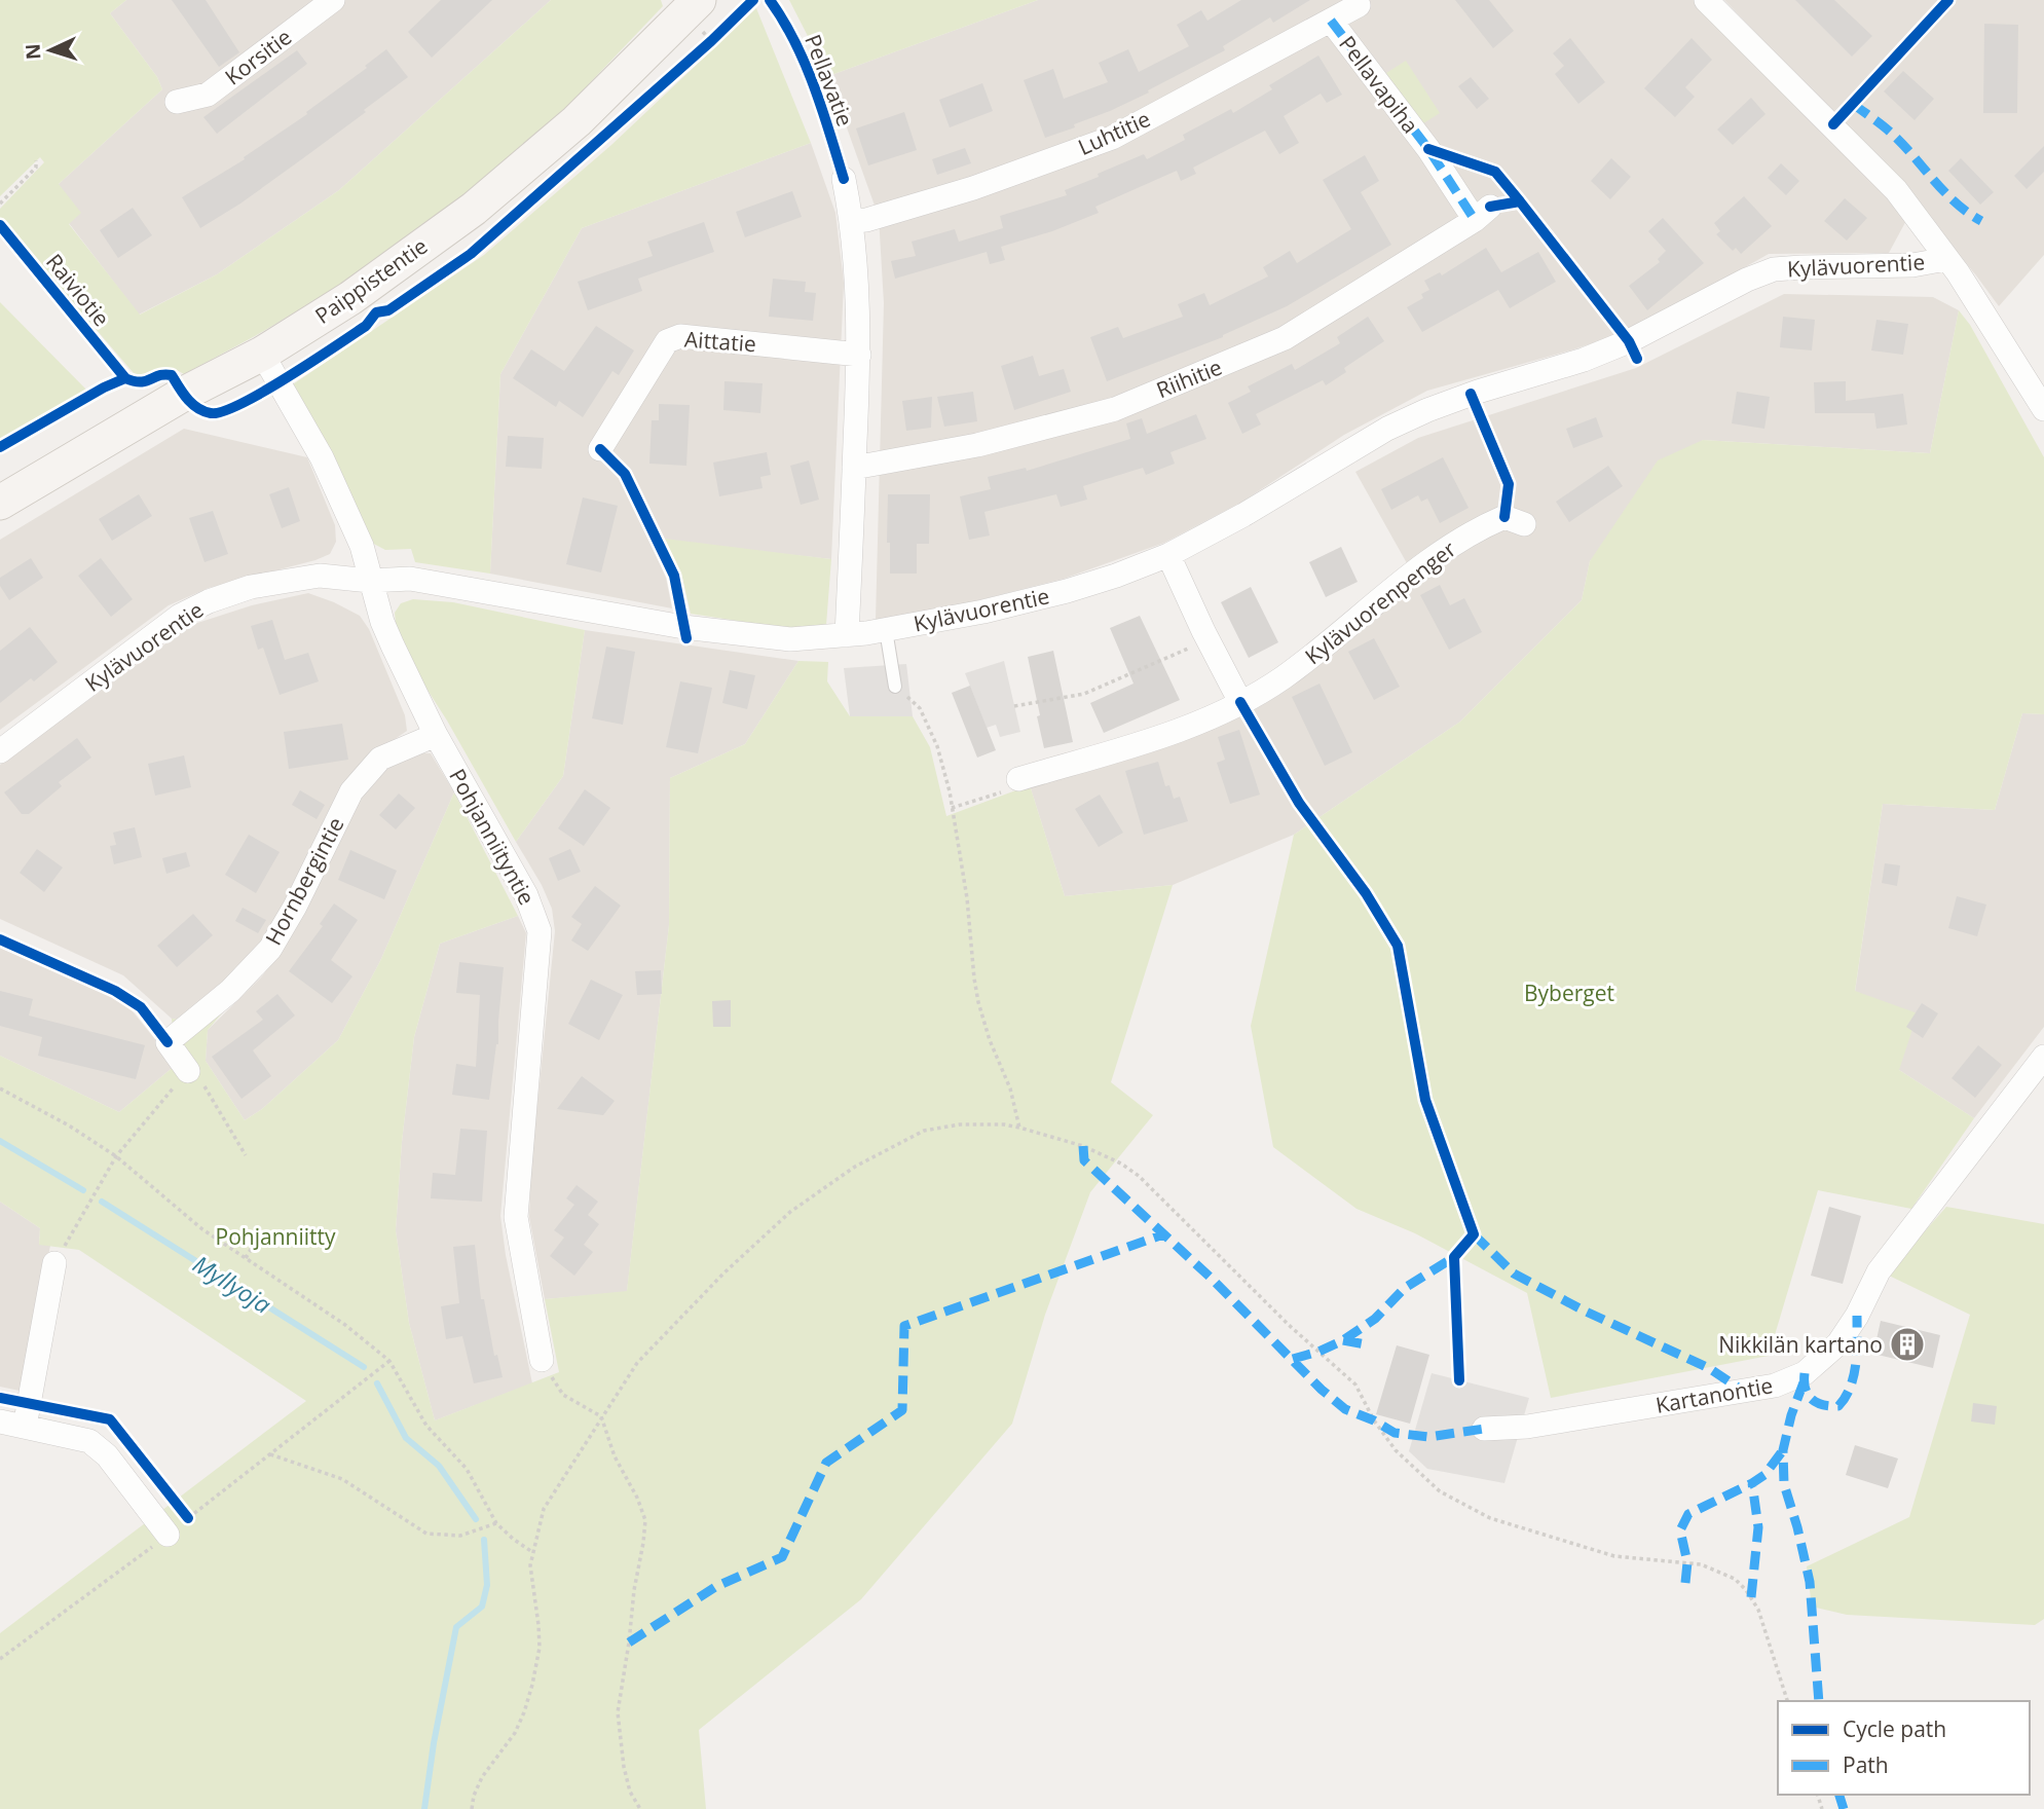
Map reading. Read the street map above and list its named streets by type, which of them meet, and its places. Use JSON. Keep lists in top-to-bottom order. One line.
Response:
{"streets":{"street":["Korsitie","Pellavapiha","Luhtitie","Kylävuorentie","Paippistentie","Aittatie","Riihitie","Kylävuorenpenger","Pohjanniityntie","Hornbergintie","Kartanontie"],"cycle path":["Pellavatie","Raiviotie"]},"crossings":[["Pellavapiha","Luhtitie"],["Pellavapiha","Riihitie"],["Kylävuorentie","Pohjanniityntie"],["Paippistentie","Pohjanniityntie"],["Pohjanniityntie","Hornbergintie"]],"water":["Myllyoja"],"parks":["Byberget","Pohjanniitty"],"places":{"building":["Nikkilän kartano"]},"legend":["Cycle path","Path"],"north":"left"}
